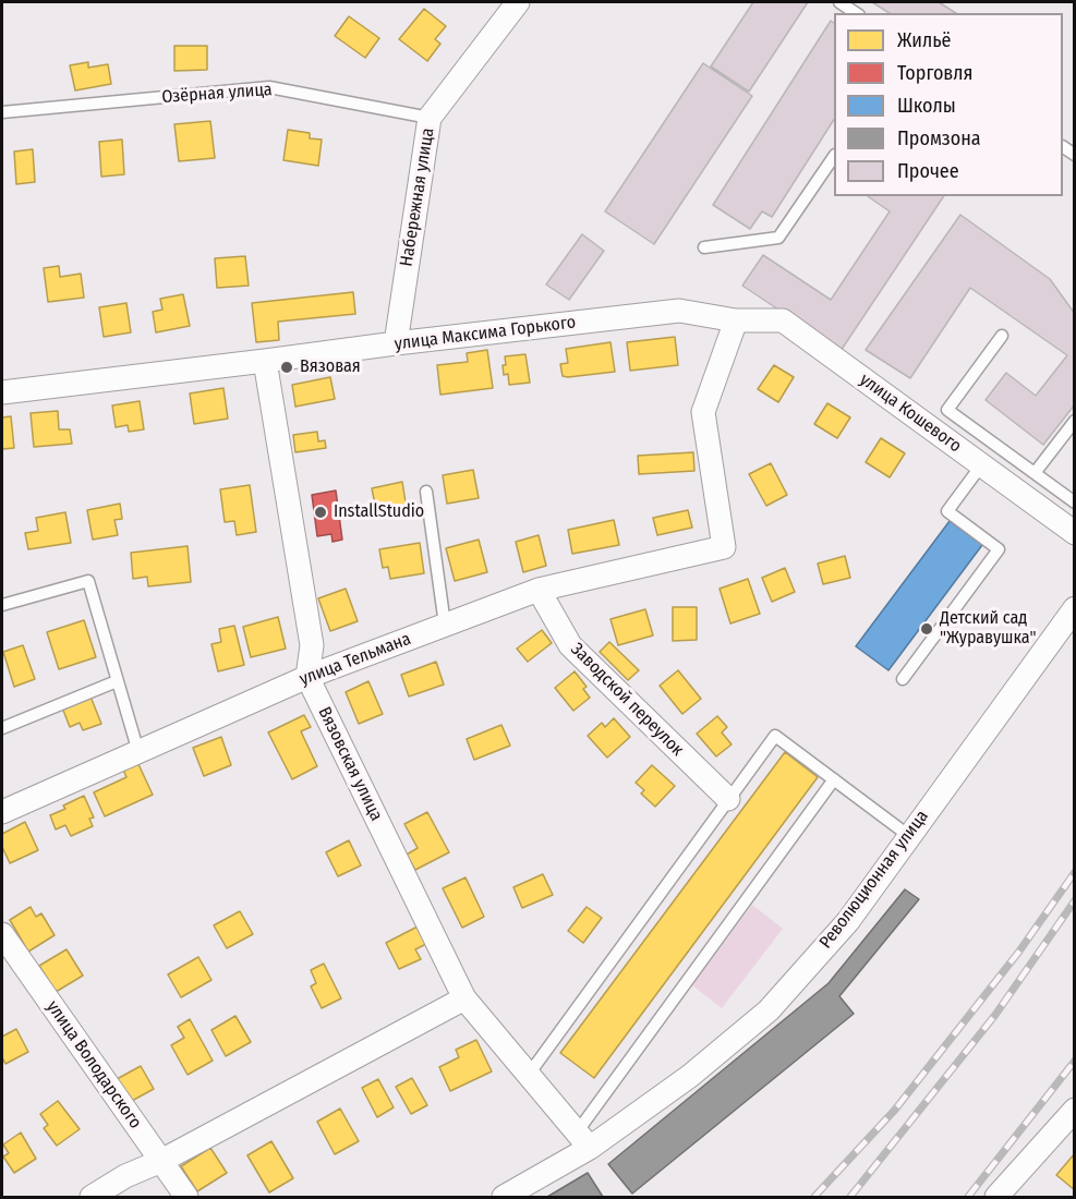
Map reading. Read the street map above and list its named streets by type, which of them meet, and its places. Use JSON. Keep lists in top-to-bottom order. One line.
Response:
{"streets":{"street":["Набережная улица","улица Максима Горького","улица Кошевого","улица Тельмана","Заводской переулок","Вязовская улица","Революционная улица","улица Володарского"],"lane":["Озёрная улица"]},"crossings":[["Озёрная улица","Набережная улица"],["Набережная улица","улица Максима Горького"],["улица Максима Горького","улица Кошевого"],["улица Максима Горького","улица Тельмана"],["улица Кошевого","улица Тельмана"],["улица Тельмана","Заводской переулок"],["улица Тельмана","Вязовская улица"],["Вязовская улица","Революционная улица"]],"places":["Вязовая","InstallStudio","Детский сад \"Журавушка\""],"legend":["Жильё","Торговля","Школы","Промзона","Прочее"]}
